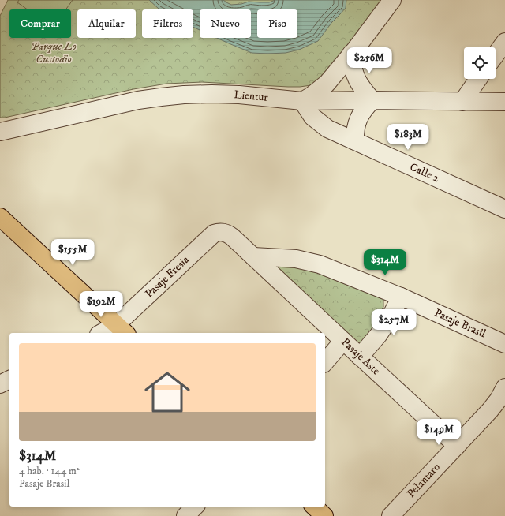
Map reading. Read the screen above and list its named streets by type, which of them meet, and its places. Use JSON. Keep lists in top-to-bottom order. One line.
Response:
{"streets":{"street":["Lientur","Calle 2","Pasaje Fresia","Pasaje Brasil","Pasaje Aste","Pelantaro"]},"crossings":[["Lientur","Calle 2"],["Pasaje Fresia","Pasaje Aste"],["Pasaje Brasil","Pasaje Aste"],["Pasaje Aste","Pelantaro"]],"parks":["Parque Lo Custodio"],"page":{"chip":["Comprar","Alquilar","Filtros","Nuevo","Piso"],"price":["$256M","$183M","$155M","$314M","$192M","$257M","$149M"],"list":[{"name":"$314M","note":"4 hab. · 144 m² · Pasaje Brasil"}]}}
